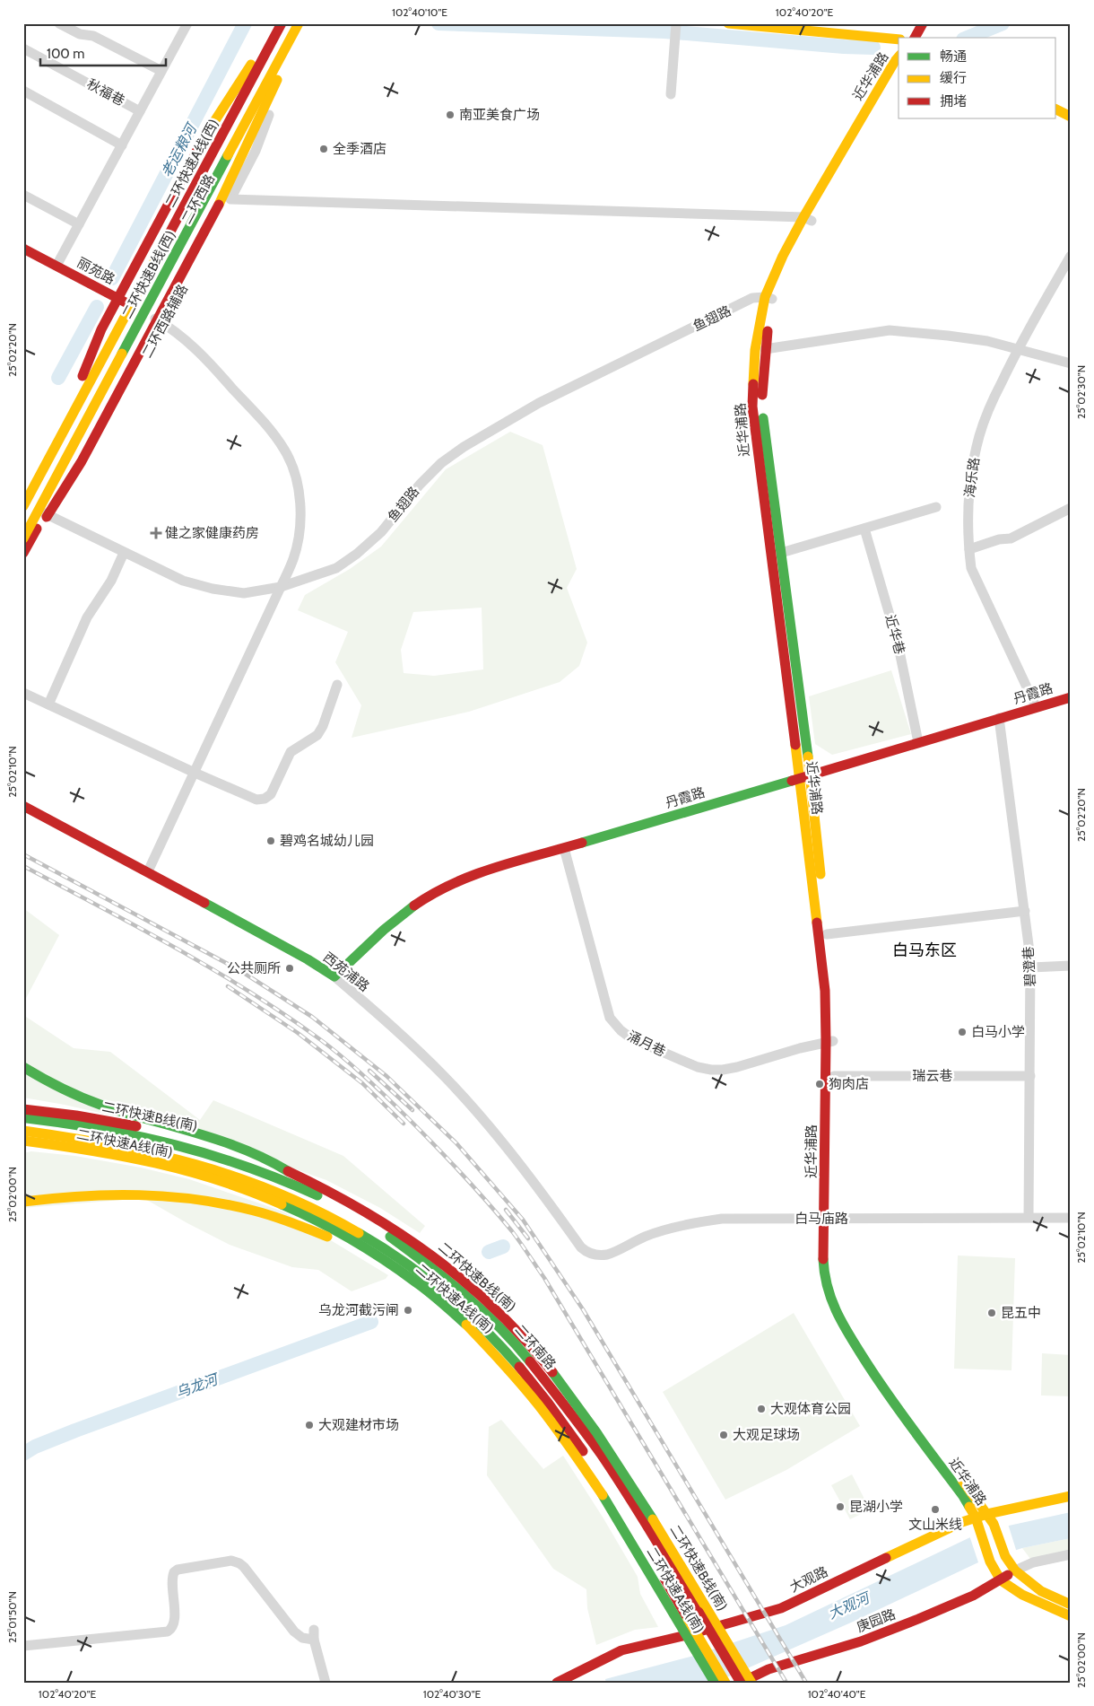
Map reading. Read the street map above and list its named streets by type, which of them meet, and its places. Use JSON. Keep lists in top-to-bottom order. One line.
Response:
{"streets":{"main road":["近华浦路","二环快速A线(西)","二环西路","丽苑路","二环快速B线(西)","丹霞路","西苑浦路","二环快速B线(南)","二环快速A线(南)","二环南路","大观路","庚园路"],"street":["秋福巷","鱼翅路","二环西路辅路","海乐路","近华巷","碧澄巷","涌月巷","瑞云巷","白马庙路"]},"crossings":[["近华浦路","鱼翅路"],["近华浦路","丹霞路"],["近华浦路","涌月巷"],["近华浦路","瑞云巷"],["近华浦路","白马庙路"],["近华浦路","大观路"],["近华浦路","庚园路"],["二环快速A线(西)","二环西路"],["二环快速A线(西)","鱼翅路"],["二环西路","丽苑路"],["二环西路","鱼翅路"],["二环西路","二环西路辅路"],["丽苑路","二环西路辅路"],["鱼翅路","二环西路辅路"],["海乐路","丹霞路"],["近华巷","丹霞路"],["丹霞路","碧澄巷"],["丹霞路","西苑浦路"],["丹霞路","涌月巷"],["碧澄巷","瑞云巷"],["碧澄巷","白马庙路"],["西苑浦路","白马庙路"],["二环南路","庚园路"]],"districts":["白马东区"],"water":["老运粮河","乌龙河","大观河"],"places":{"other":["南亚美食广场","全季酒店","碧鸡名城幼儿园","公共厕所","白马小学","狗肉店","乌龙河截污闸","昆五中","大观体育公园","大观建材市场","大观足球场","昆湖小学","文山米线"],"health":["健之家健康药房"]},"legend":["畅通","缓行","拥堵"],"scale_bar":"100 m","coordinates":["102°40'10\"E","102°40'20\"E","25°02'20\"N","25°02'30\"N","25°02'10\"N","25°02'00\"N","25°01'50\"N","102°40'30\"E","102°40'40\"E"]}
